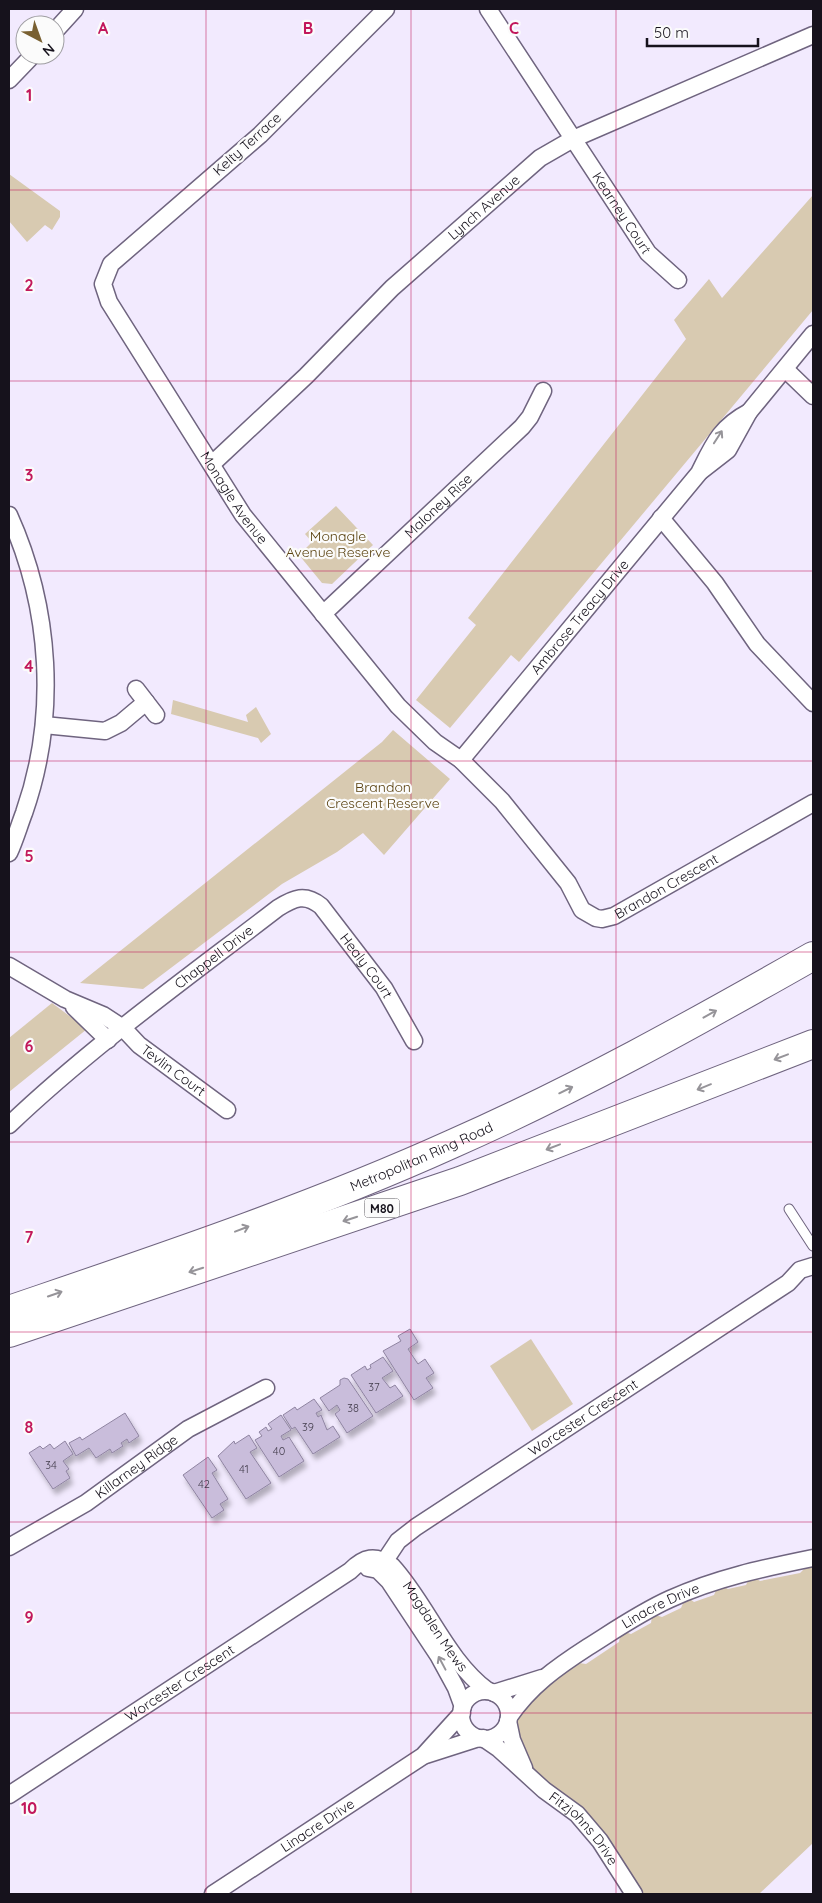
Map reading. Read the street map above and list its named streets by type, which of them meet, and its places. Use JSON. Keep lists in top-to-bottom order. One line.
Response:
{"streets":{"highway":["Metropolitan Ring Road","M80"],"street":["Kelty Terrace","Lynch Avenue","Kearney Court","Monagle Avenue","Maloney Rise","Ambrose Treacy Drive","Brandon Crescent","Chappell Drive","Healy Court","Tevlin Court","Worcester Crescent","Killarney Ridge","Linacre Drive","Magdalen Mews","Fitzjohns Drive"]},"crossings":[["Kelty Terrace","Monagle Avenue"],["Lynch Avenue","Kearney Court"],["Lynch Avenue","Monagle Avenue"],["Monagle Avenue","Maloney Rise"],["Monagle Avenue","Ambrose Treacy Drive"],["Monagle Avenue","Brandon Crescent"],["Ambrose Treacy Drive","Brandon Crescent"],["Chappell Drive","Healy Court"],["Chappell Drive","Tevlin Court"],["Worcester Crescent","Magdalen Mews"],["Linacre Drive","Magdalen Mews"],["Linacre Drive","Fitzjohns Drive"],["Magdalen Mews","Fitzjohns Drive"]],"parks":["Monagle Avenue Reserve","Brandon Crescent Reserve"],"house_numbers":["37","38","39","40","34","41","42"],"scale_bar":"50 m","north":"bottom right","grid":{"columns":["A","B","C"],"rows":["1","2","3","4","5","6","7","8","9","10"]}}
